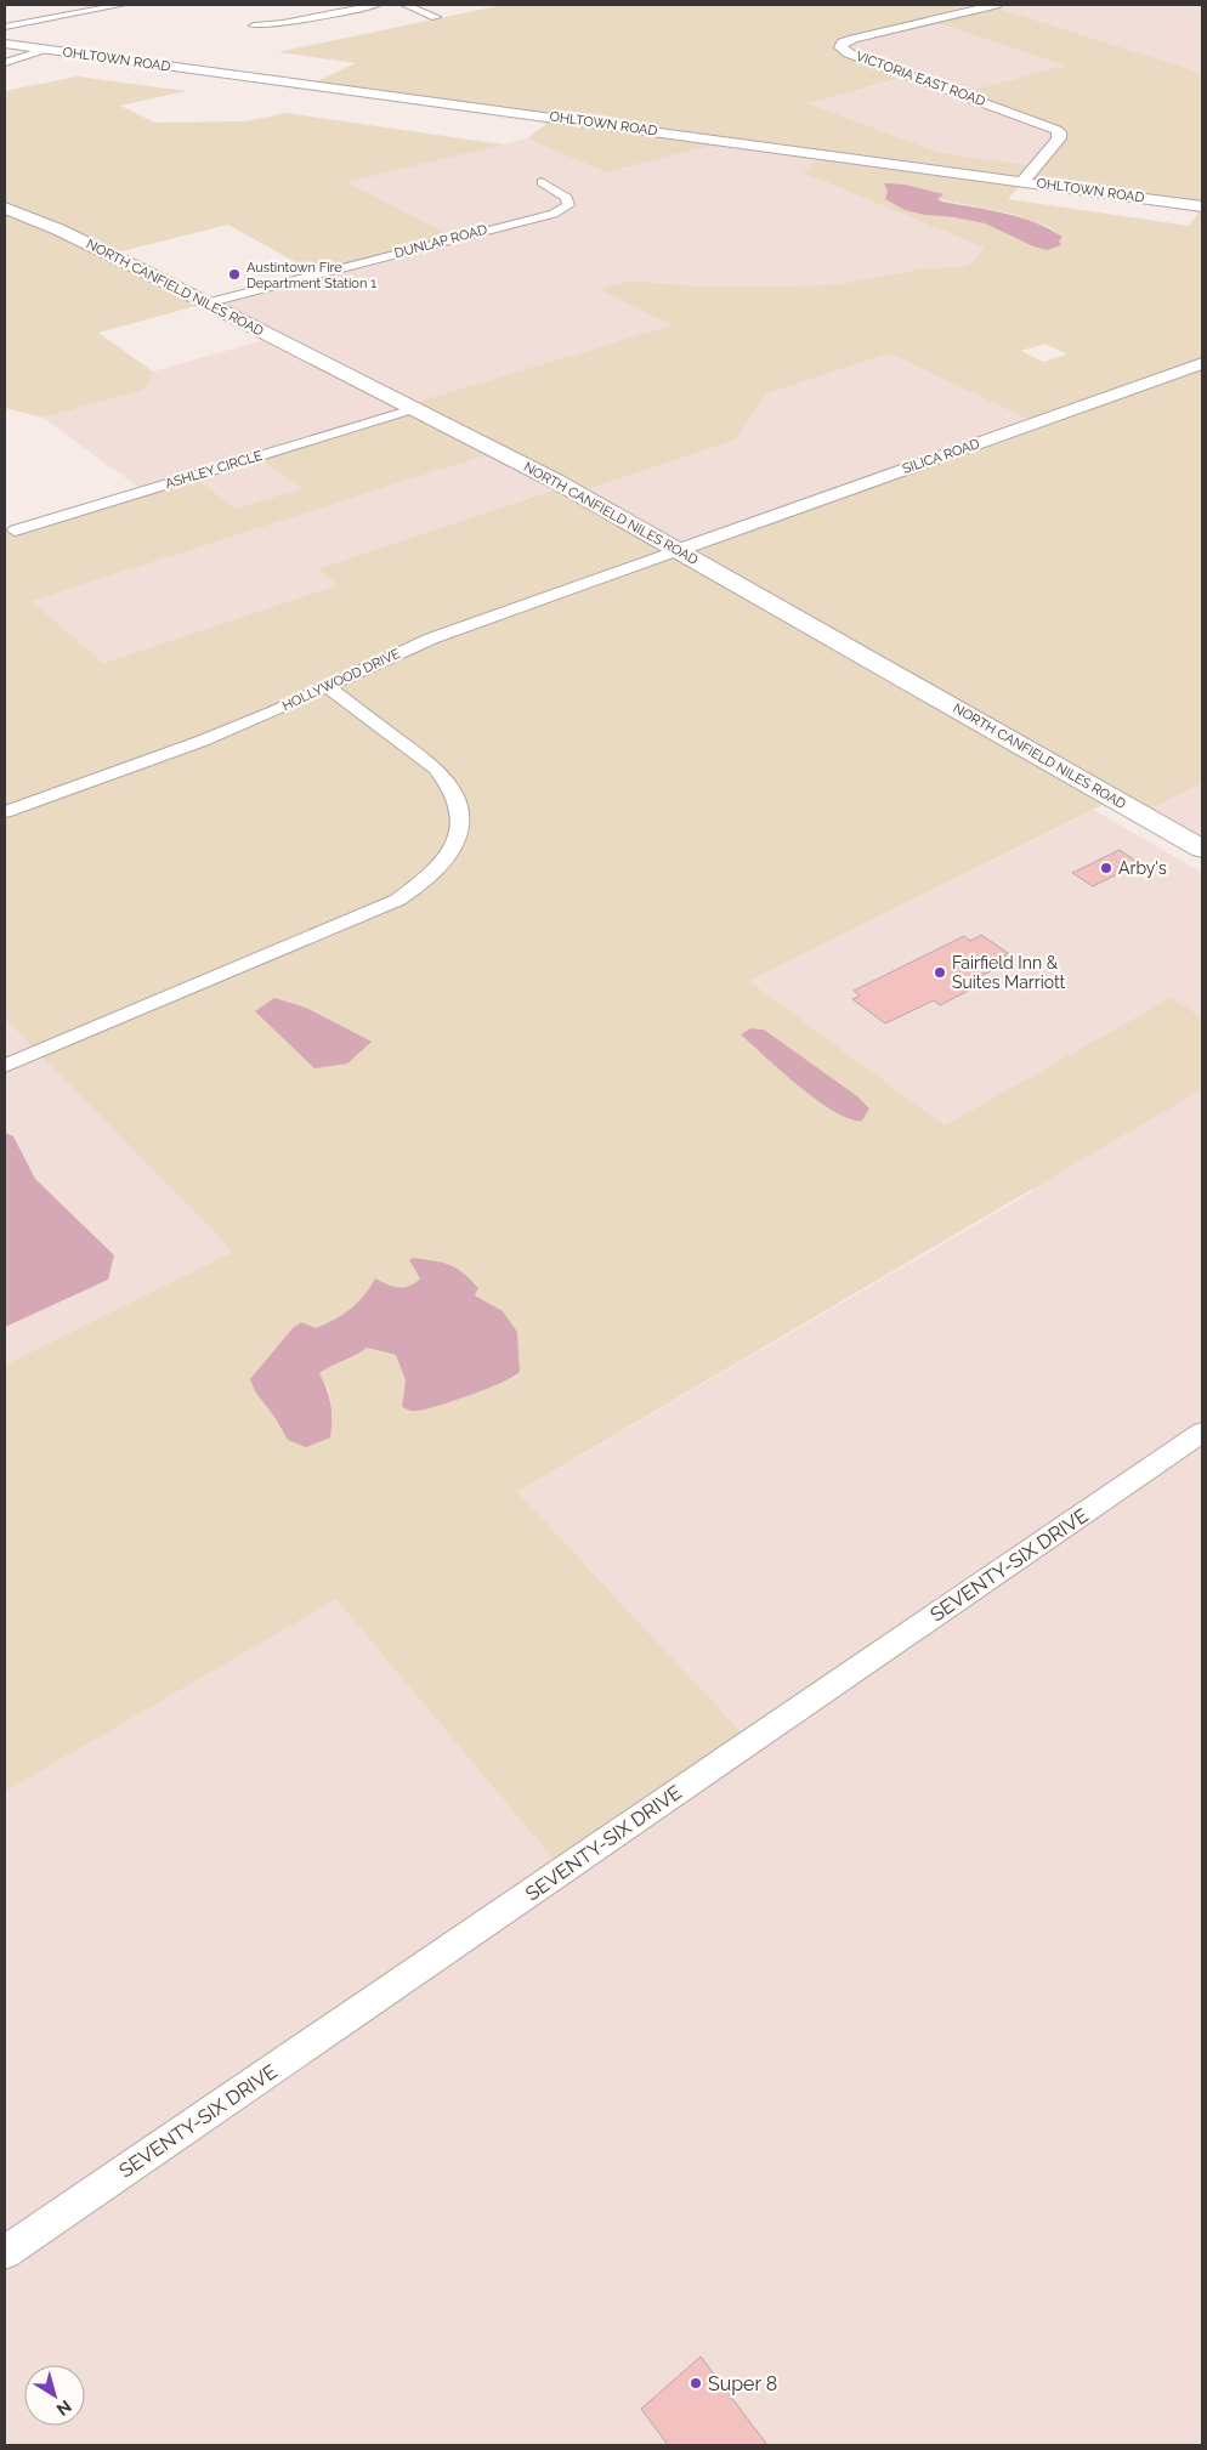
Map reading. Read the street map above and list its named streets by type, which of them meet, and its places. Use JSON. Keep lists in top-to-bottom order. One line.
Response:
{"streets":{"main road":["NORTH CANFIELD NILES ROAD"],"street":["OHLTOWN ROAD","VICTORIA EAST ROAD","DUNLAP ROAD","SILICA ROAD","ASHLEY CIRCLE","HOLLYWOOD DRIVE","SEVENTY-SIX DRIVE"]},"crossings":[["OHLTOWN ROAD","VICTORIA EAST ROAD"],["DUNLAP ROAD","NORTH CANFIELD NILES ROAD"],["NORTH CANFIELD NILES ROAD","SILICA ROAD"],["NORTH CANFIELD NILES ROAD","ASHLEY CIRCLE"],["NORTH CANFIELD NILES ROAD","HOLLYWOOD DRIVE"],["SILICA ROAD","HOLLYWOOD DRIVE"]],"places":["Austintown Fire Department Station 1","Arby's","Fairfield Inn & Suites Marriott","Super 8"],"north":"bottom right"}
